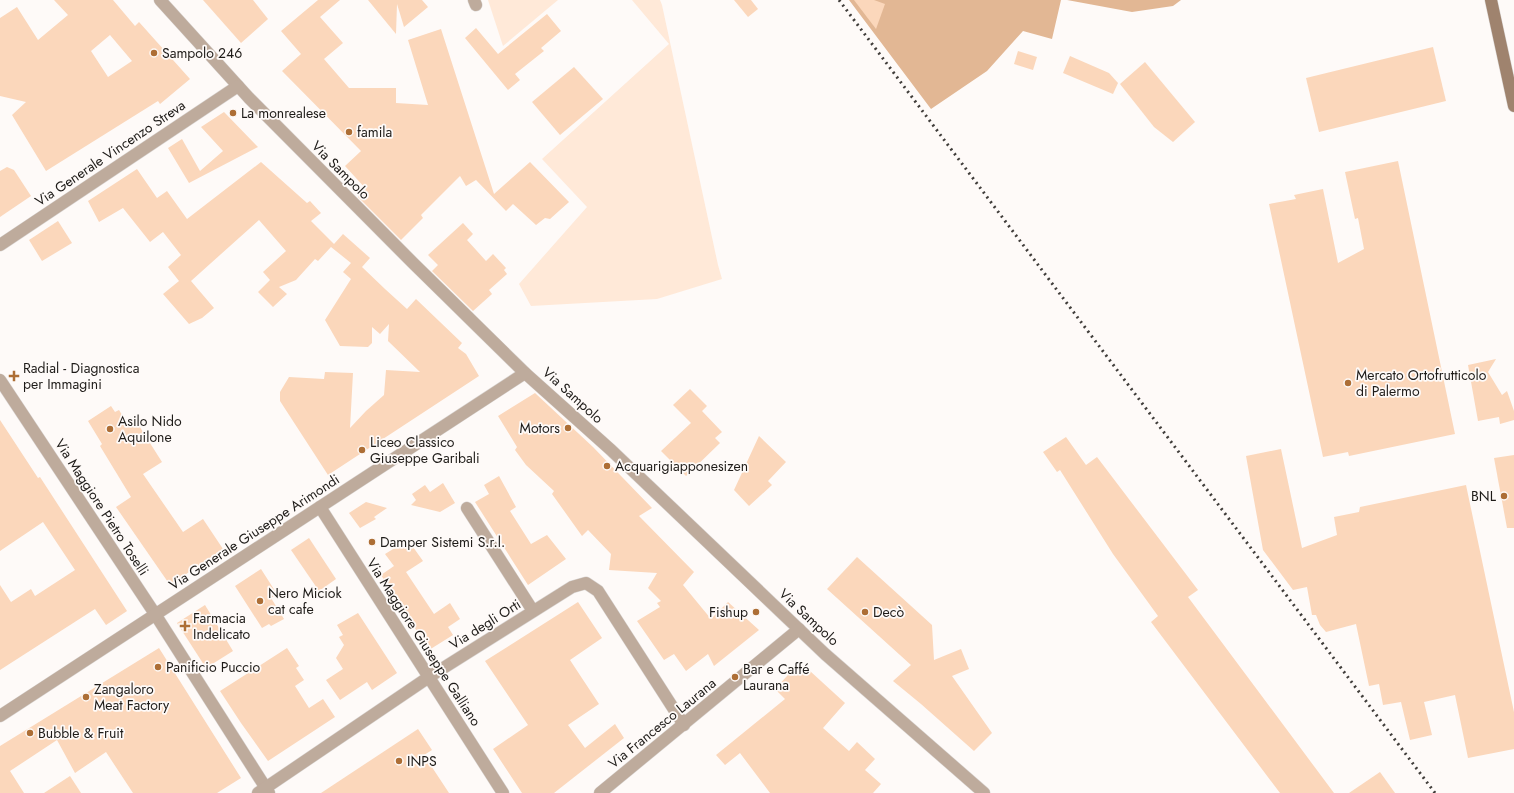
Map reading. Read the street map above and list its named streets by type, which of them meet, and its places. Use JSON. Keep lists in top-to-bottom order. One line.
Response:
{"streets":{"street":["Via Generale Vincenzo Streva","Via Sampolo","Via Maggiore Pietro Toselli","Via Generale Giuseppe Arimondi","Via degli Orti","Via Maggiore Giuseppe Galliano","Via Francesco Laurana"]},"crossings":[["Via Generale Vincenzo Streva","Via Sampolo"],["Via Sampolo","Via Generale Giuseppe Arimondi"],["Via Sampolo","Via Francesco Laurana"],["Via Maggiore Pietro Toselli","Via Generale Giuseppe Arimondi"],["Via Maggiore Pietro Toselli","Via degli Orti"],["Via Generale Giuseppe Arimondi","Via Maggiore Giuseppe Galliano"],["Via degli Orti","Via Maggiore Giuseppe Galliano"],["Via degli Orti","Via Francesco Laurana"]],"places":{"other":["Sampolo 246","La monrealese","famila","Mercato Ortofrutticolo di Palermo","Motors","Asilo Nido Aquilone","Liceo Classico Giuseppe Garibali","Acquarigiapponesizen","BNL","Damper Sistemi S.r.l.","Nero Miciok cat cafe","Fishup","Decò","Panificio Puccio","Bar e Caffé Laurana","Zangaloro Meat Factory","Bubble & Fruit","INPS"],"health":["Radial - Diagnostica per Immagini","Farmacia Indelicato"]}}
